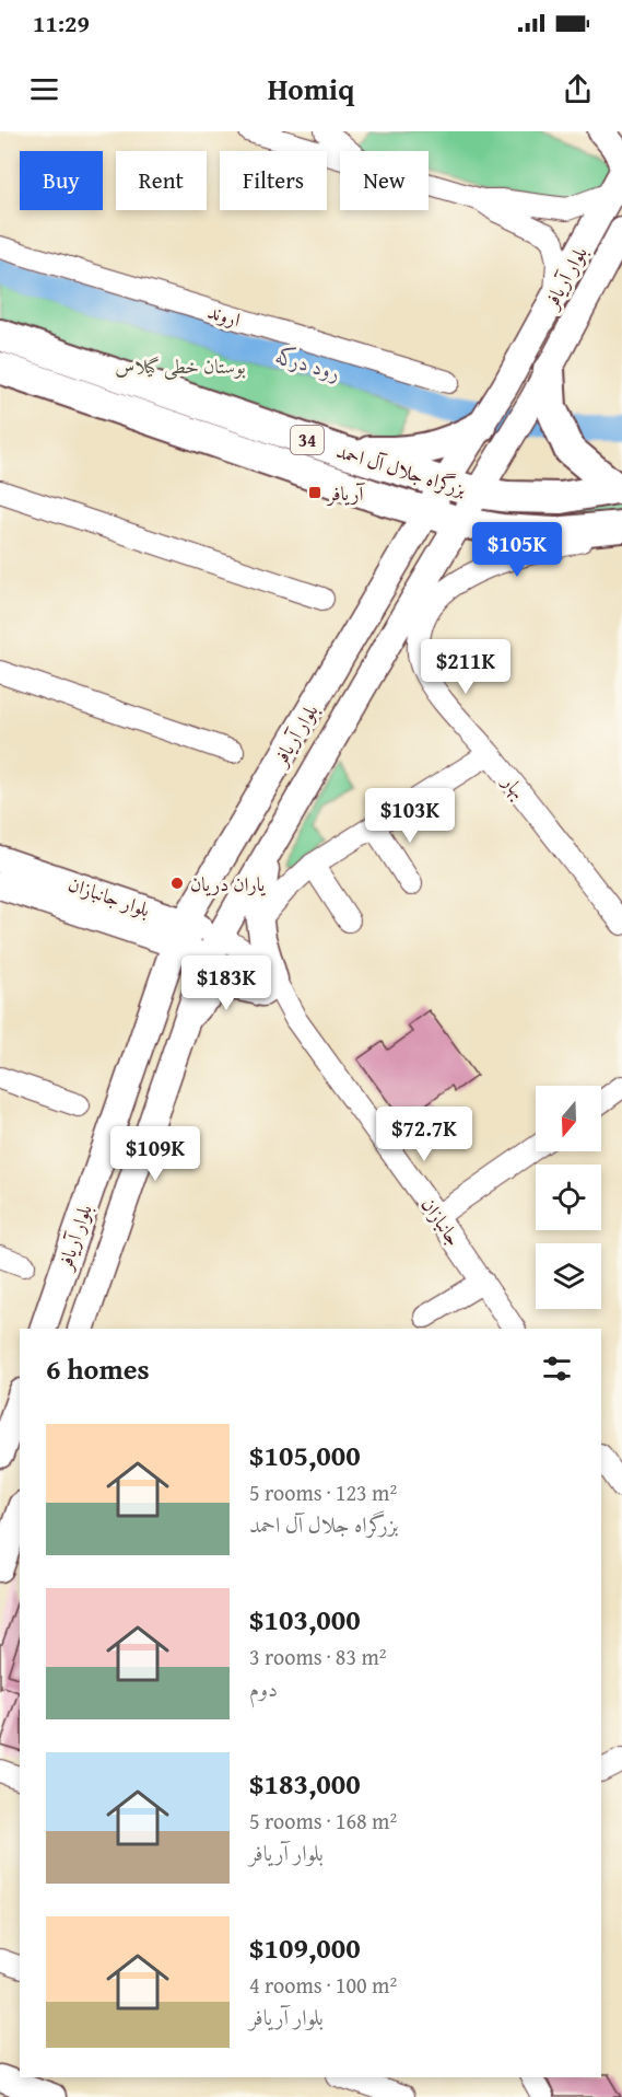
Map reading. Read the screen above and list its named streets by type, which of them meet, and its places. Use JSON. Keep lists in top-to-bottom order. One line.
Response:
{"streets":{"highway":["34","بزرگراه جلال آل احمد"],"main road":["بلوار آریافر","بلوار جانبازان"],"street":["اروند","بهار","جانبازان"]},"crossings":[["بلوار آریافر","بزرگراه جلال آل احمد"],["بلوار آریافر","بلوار جانبازان"],["بلوار آریافر","جانبازان"],["بزرگراه جلال آل احمد","بهار"],["بلوار جانبازان","جانبازان"]],"water":["رود درکه"],"parks":["بوستان خطی گیلاس"],"places":{"transit":["آریافر"],"other":["یاران دریان"]},"north":"bottom","page":{"status":"11:29","header":"Homiq","chip":["Buy","Rent","Filters","New"],"price":["$105K","$211K","$103K","$183K","$72.7K","$109K"],"heading":"6 homes","list":[{"name":"$105,000","note":"5 rooms · 123 m² · بزرگراه جلال آل احمد"},{"name":"$103,000","note":"3 rooms · 83 m² · دوم"},{"name":"$183,000","note":"5 rooms · 168 m² · بلوار آریافر"},{"name":"$109,000","note":"4 rooms · 100 m² · بلوار آریافر"}]}}
